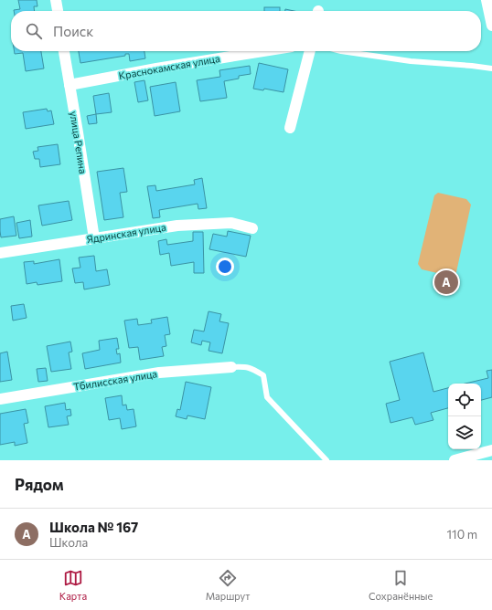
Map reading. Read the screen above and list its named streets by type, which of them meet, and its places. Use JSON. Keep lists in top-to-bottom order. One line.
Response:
{"streets":{"street":["Краснокамская улица","улица Репина","Ядринская улица","Тбилисская улица"]},"crossings":[["Краснокамская улица","улица Репина"],["улица Репина","Ядринская улица"]],"page":{"search":"Поиск","pins":"A","heading":"Рядом","list":[{"mark":"A","name":"Школа № 167","note":"Школа","value":"110 m"}],"nav":["Карта","Маршрут","Сохранённые"]}}
